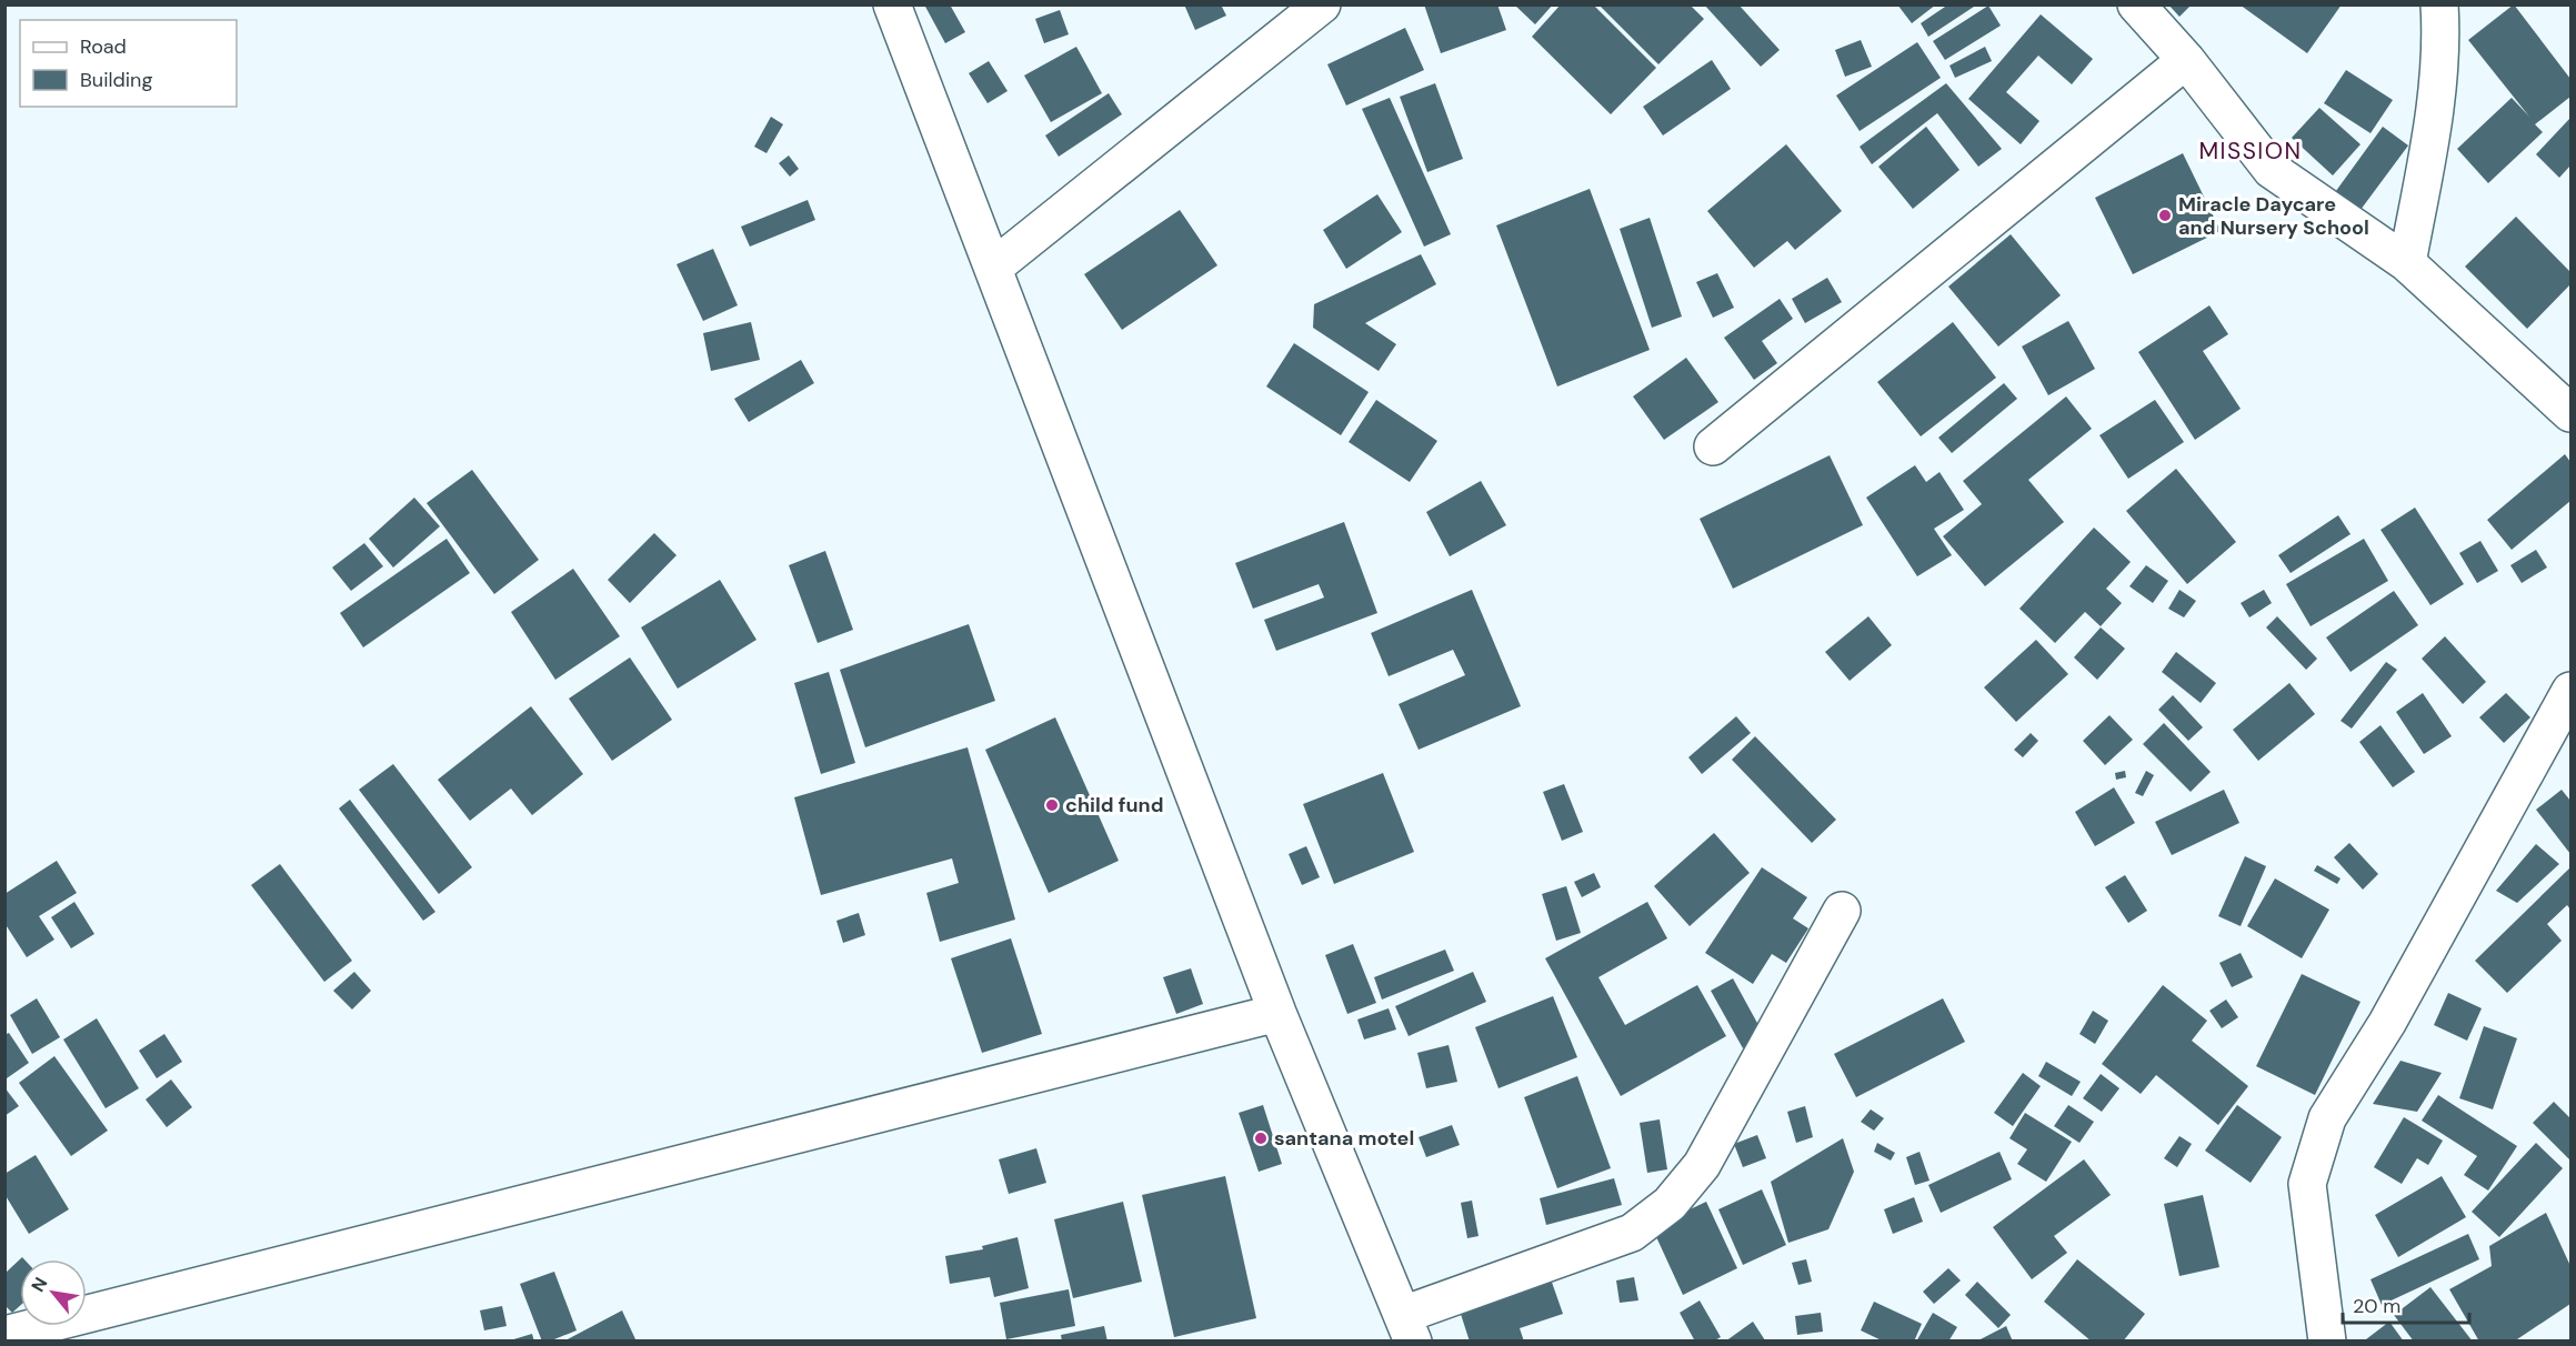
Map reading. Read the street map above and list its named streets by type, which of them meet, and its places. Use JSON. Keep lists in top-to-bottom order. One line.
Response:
{"districts":["MISSION"],"places":["Miracle Daycare and Nursery School","child fund","santana motel"],"legend":["Road","Building"],"scale_bar":"20 m","north":"top left"}
